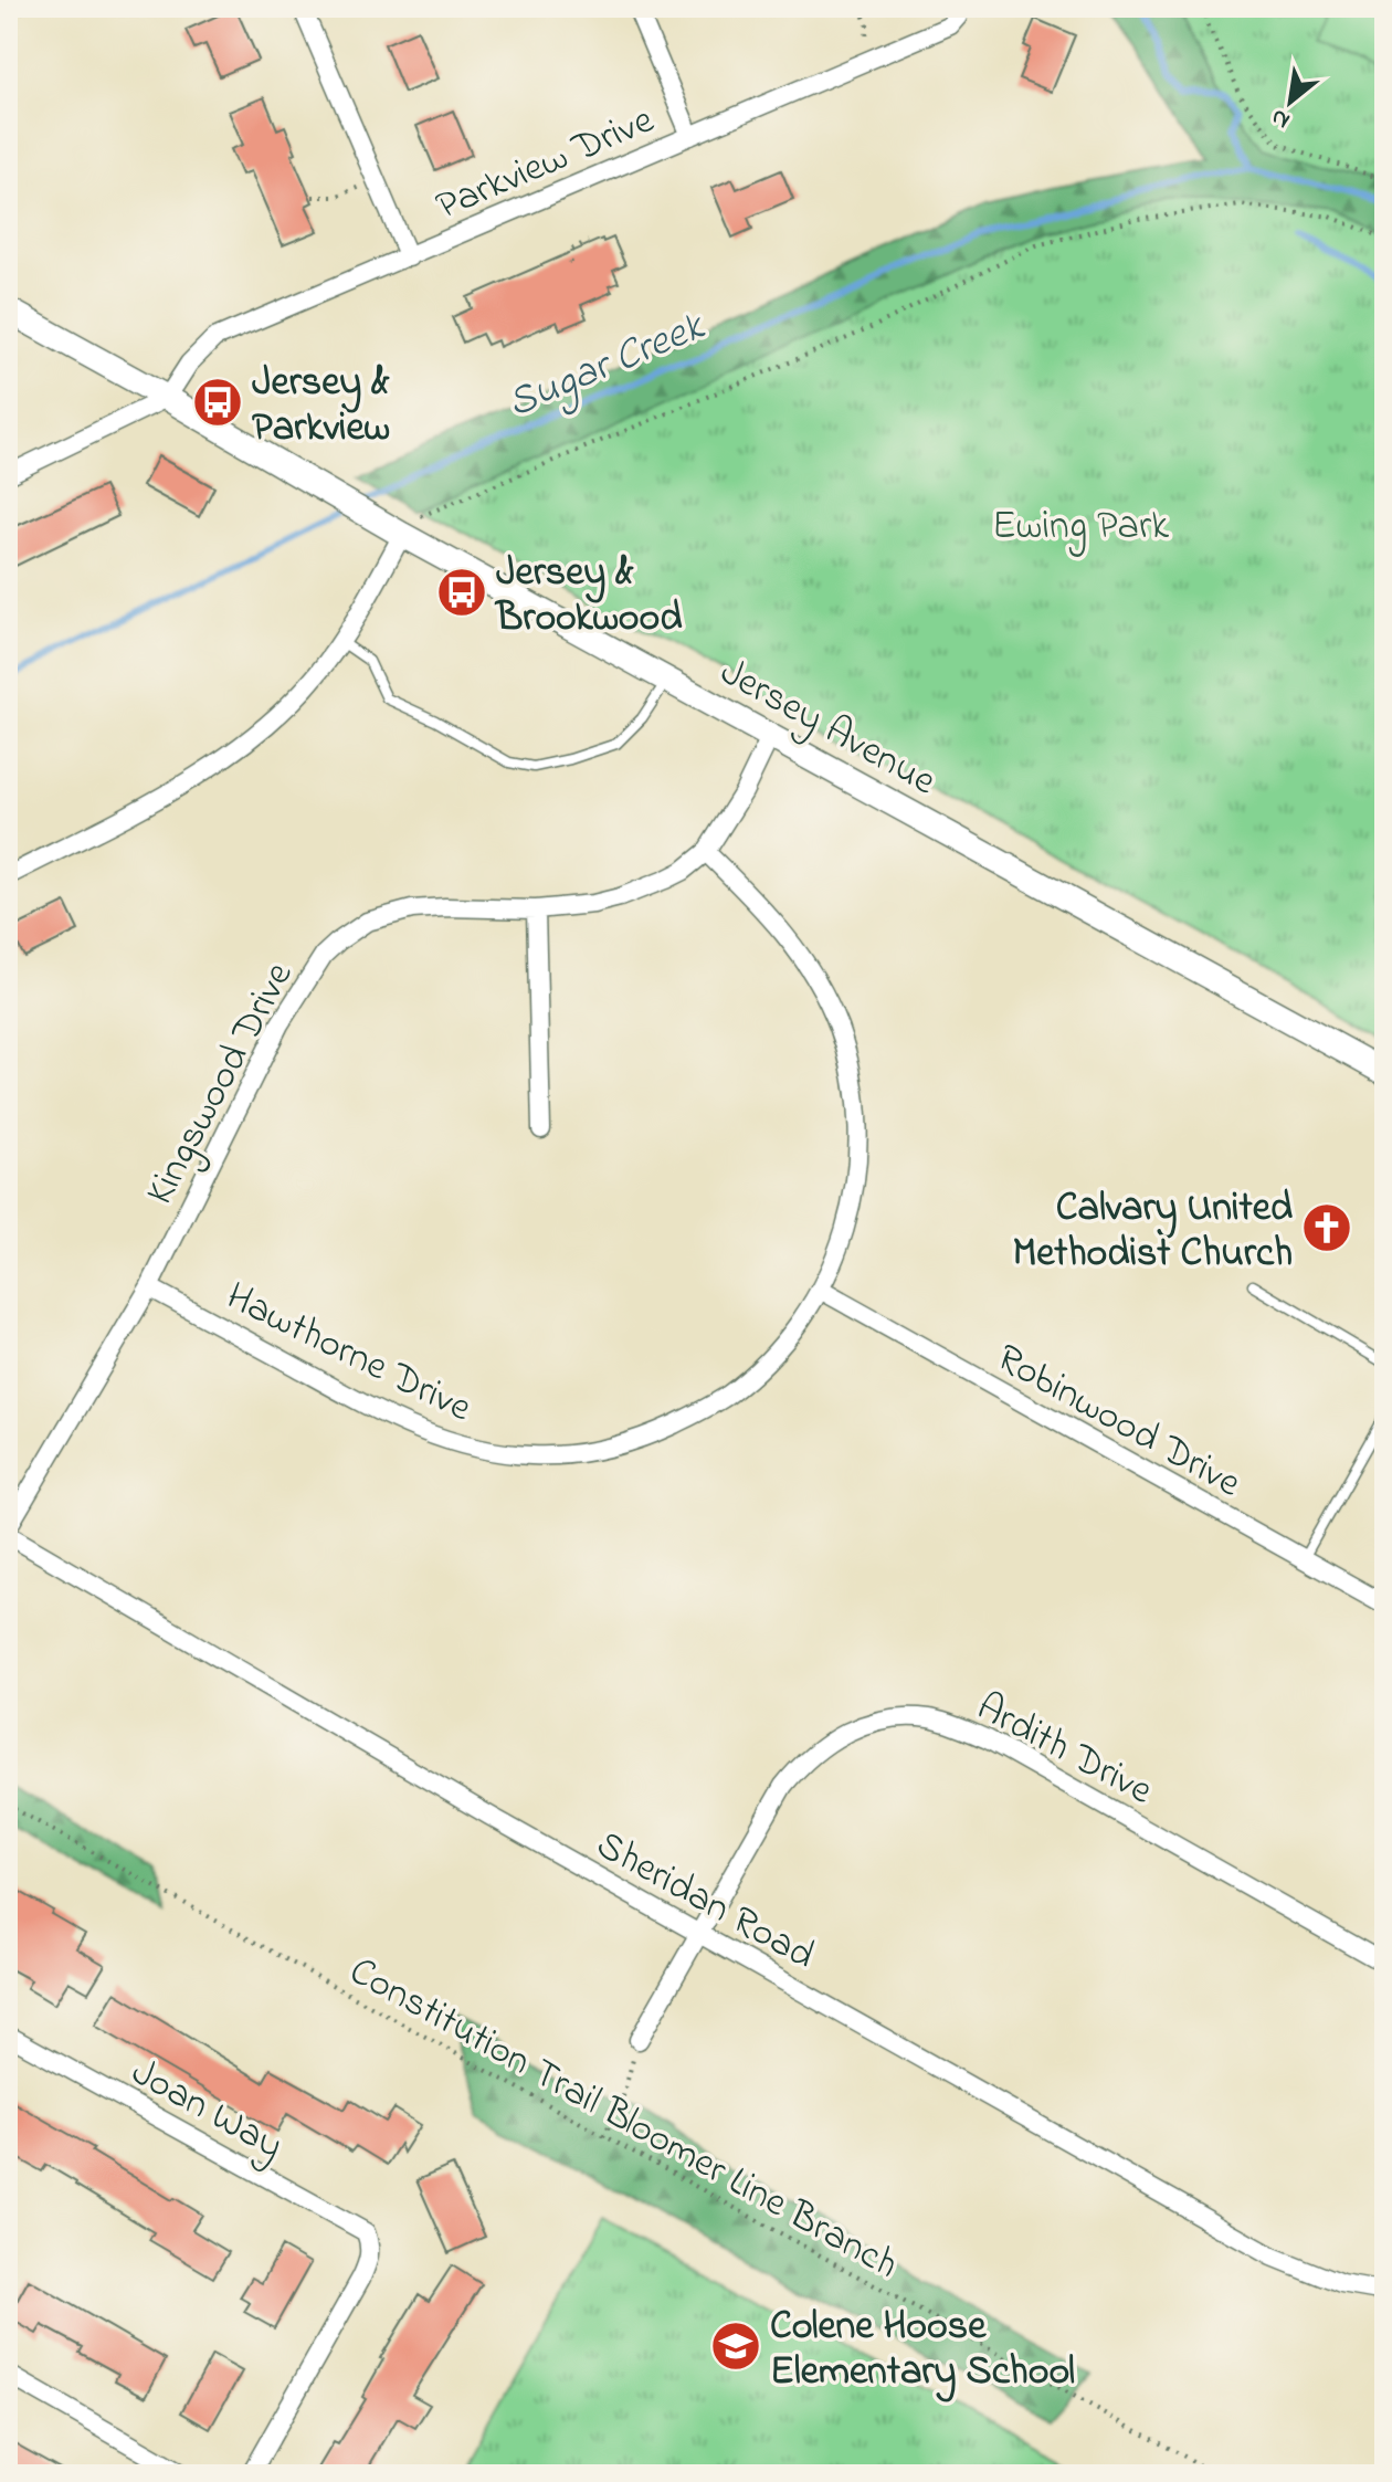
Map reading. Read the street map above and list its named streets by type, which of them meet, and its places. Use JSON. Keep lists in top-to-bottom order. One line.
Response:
{"streets":{"street":["Parkview Drive","Jersey Avenue","Kingswood Drive","Hawthorne Drive","Robinwood Drive","Ardith Drive","Sheridan Road","Joan Way"],"path":["Constitution Trail Bloomer Line Branch"]},"crossings":[["Parkview Drive","Jersey Avenue"],["Jersey Avenue","Kingswood Drive"],["Kingswood Drive","Hawthorne Drive"],["Kingswood Drive","Sheridan Road"],["Hawthorne Drive","Robinwood Drive"],["Ardith Drive","Sheridan Road"]],"water":["Sugar Creek"],"parks":["Ewing Park"],"places":{"bus stop":["Jersey & Parkview","Jersey & Brookwood"],"church":["Calvary United Methodist Church"],"school or university":["Colene Hoose Elementary School"]},"north":"bottom left"}
